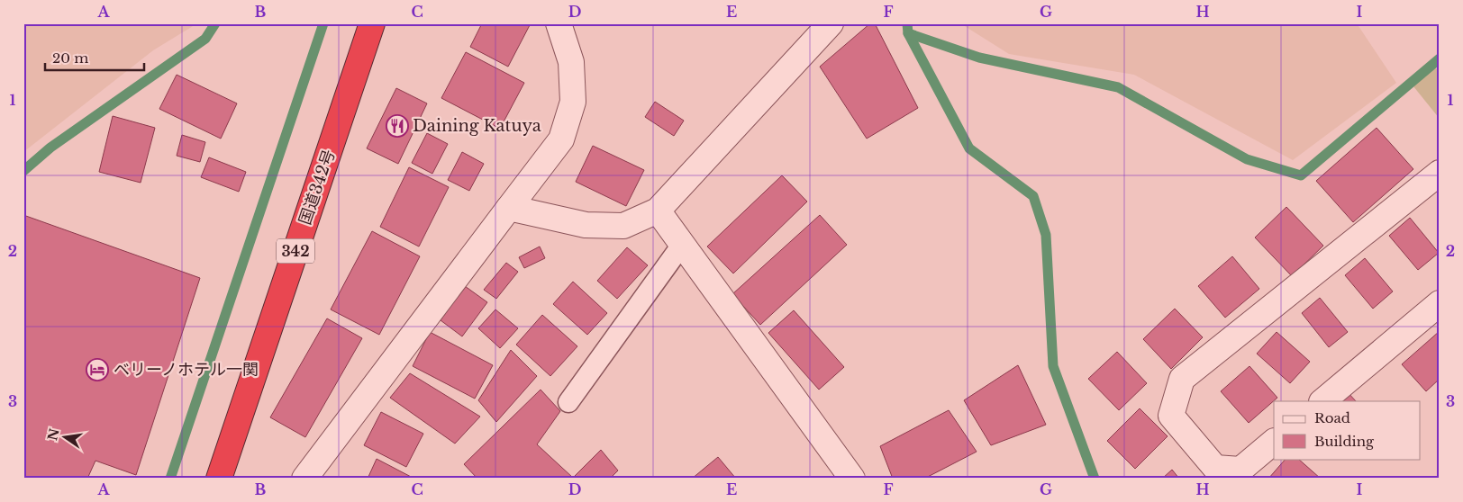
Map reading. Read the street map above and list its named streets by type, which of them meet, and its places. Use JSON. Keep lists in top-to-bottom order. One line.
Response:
{"streets":{"highway":["国道342号","342"]},"places":{"restaurant":["Daining Katuya"],"hotel":["ベリーノホテル一関"]},"legend":["Road","Building"],"scale_bar":"20 m","north":"left","grid":{"columns":["A","B","C","D","E","F","G","H","I"],"rows":["1","2","3"]}}
